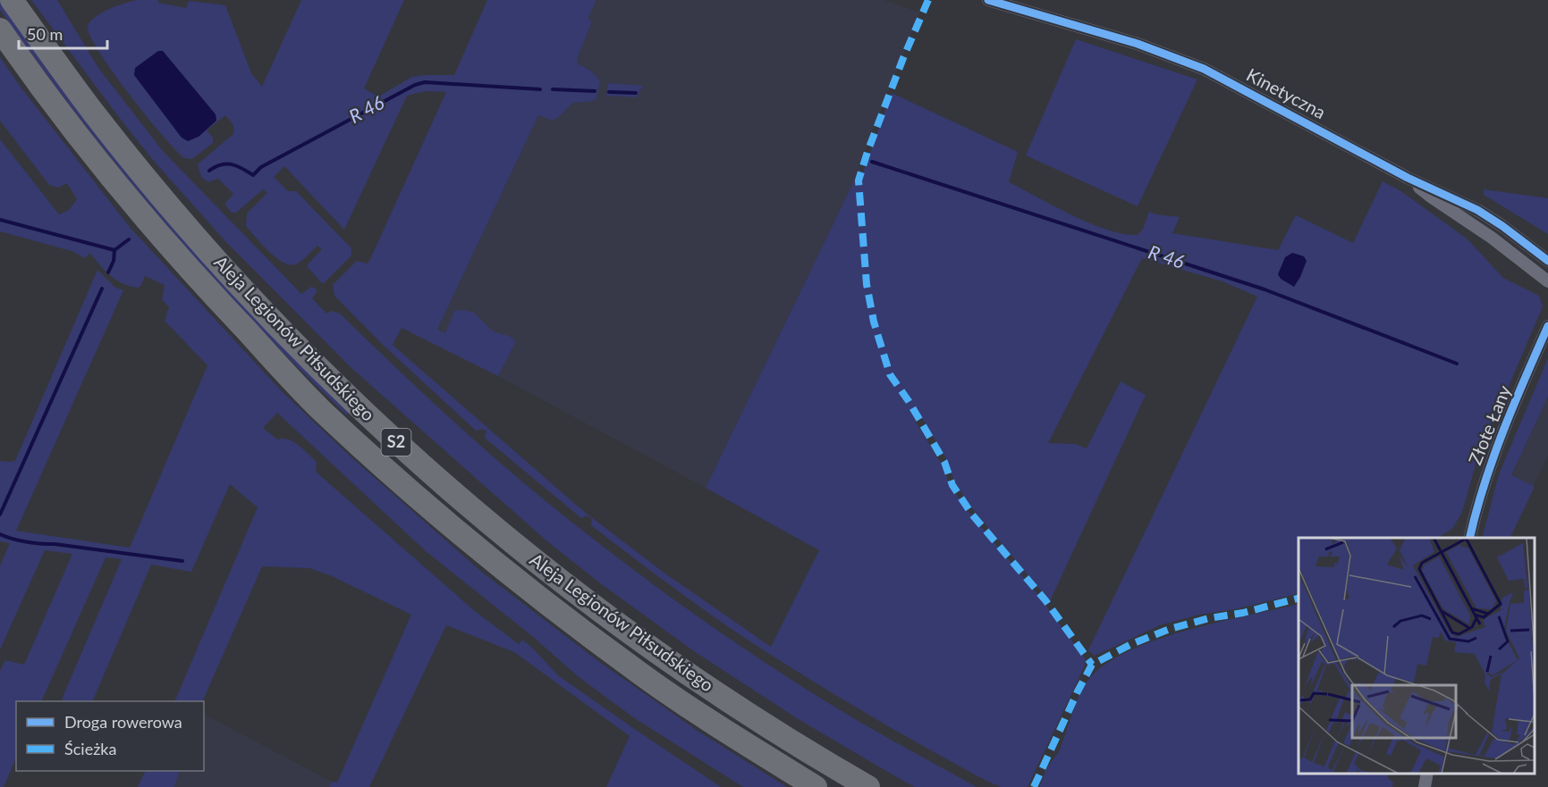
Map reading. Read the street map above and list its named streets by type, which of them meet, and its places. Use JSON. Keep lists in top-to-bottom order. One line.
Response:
{"streets":{"highway":["Aleja Legionów Piłsudskiego","S2"],"street":["Kinetyczna","Złote Łany"]},"water":["R 46"],"legend":["Droga rowerowa","Ścieżka"],"scale_bar":"50 m"}
